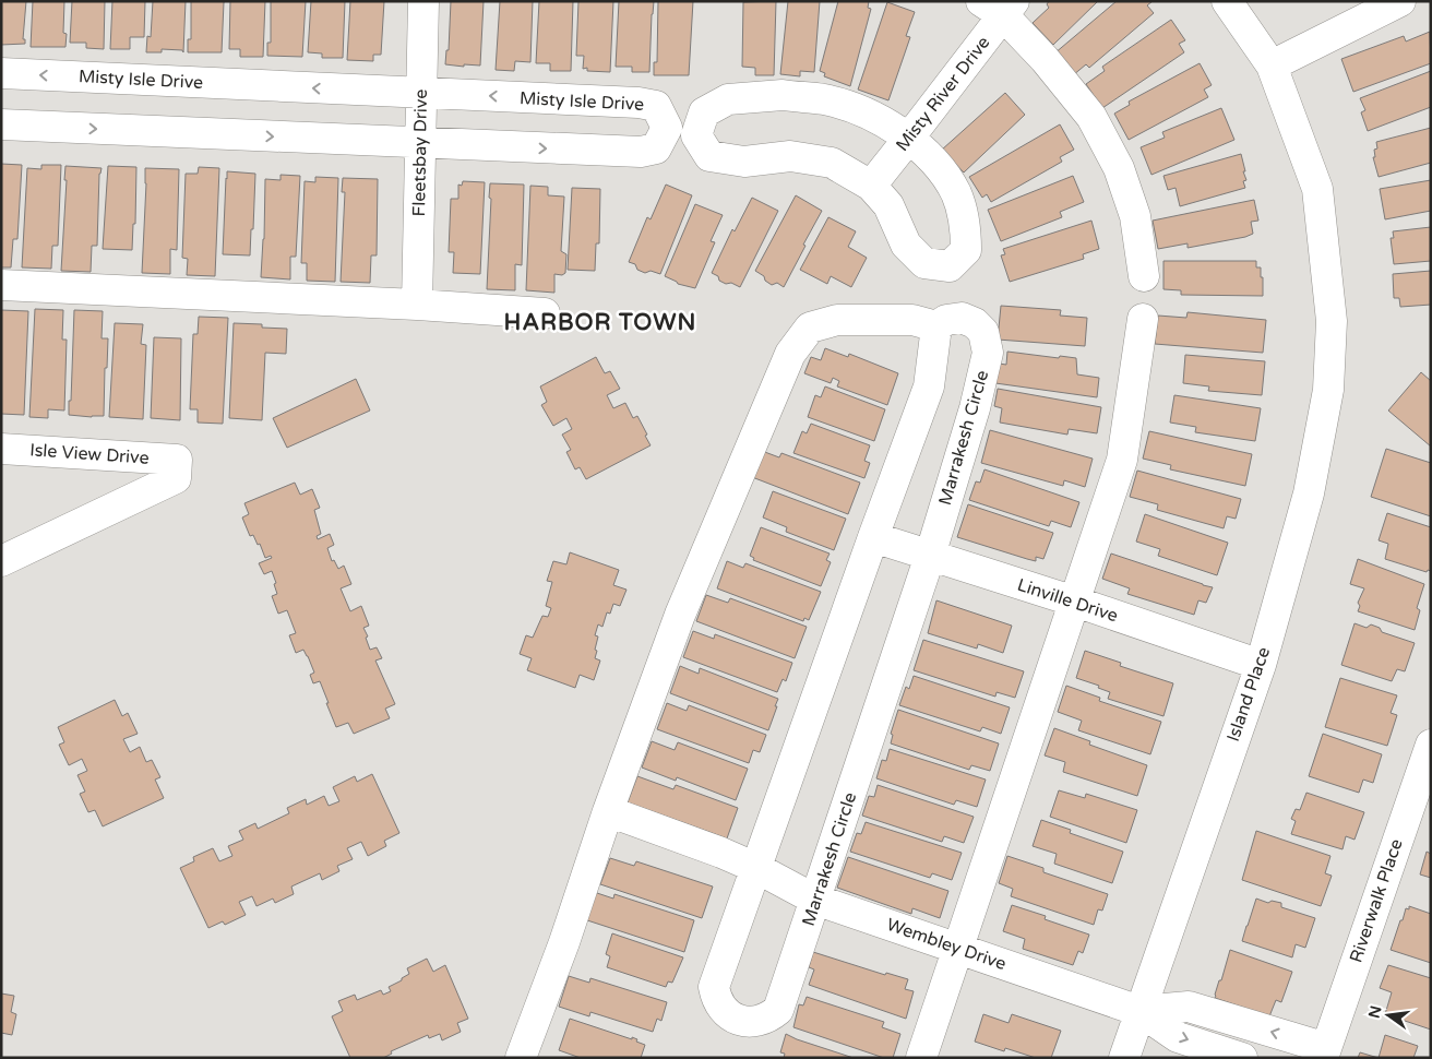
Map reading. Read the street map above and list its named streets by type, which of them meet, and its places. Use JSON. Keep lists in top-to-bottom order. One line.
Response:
{"streets":{"street":["Misty Isle Drive","Misty River Drive","Fleetsbay Drive","Marrakesh Circle","Isle View Drive","Linville Drive","Island Place","Riverwalk Place","Wembley Drive"]},"crossings":[["Misty Isle Drive","Fleetsbay Drive"],["Marrakesh Circle","Linville Drive"],["Marrakesh Circle","Wembley Drive"],["Linville Drive","Island Place"],["Island Place","Wembley Drive"]],"districts":["HARBOR TOWN"],"north":"left"}
